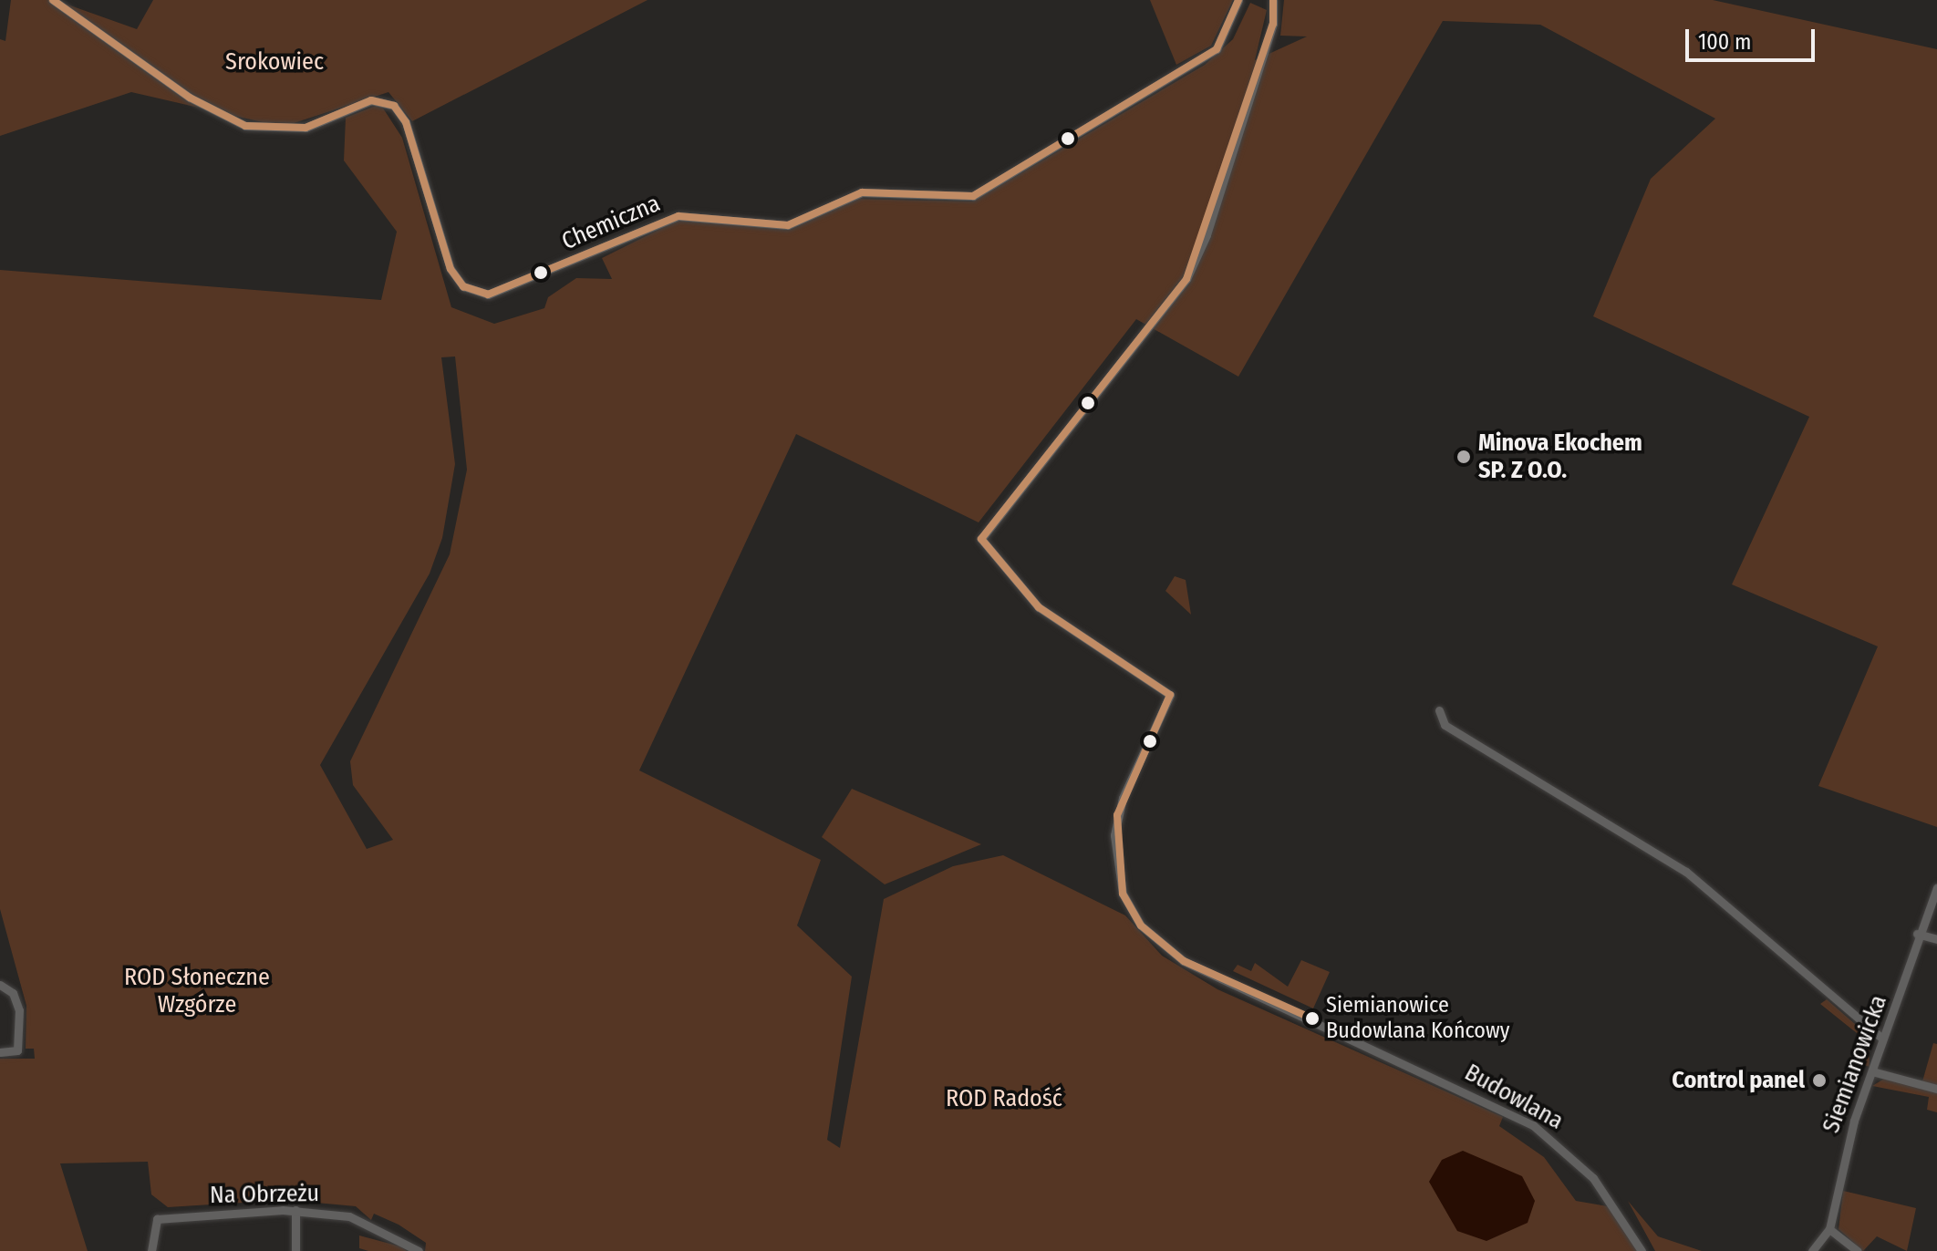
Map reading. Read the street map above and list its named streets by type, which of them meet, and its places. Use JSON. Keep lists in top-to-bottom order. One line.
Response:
{"streets":{"street":["Chemiczna","Siemianowicka","Budowlana","Na Obrzeżu"]},"parks":["Srokowiec","ROD Słoneczne Wzgórze","ROD Radość"],"places":["Minova Ekochem SP. Z O.O.","Siemianowice Budowlana Końcowy","Control panel"],"scale_bar":"100 m"}
